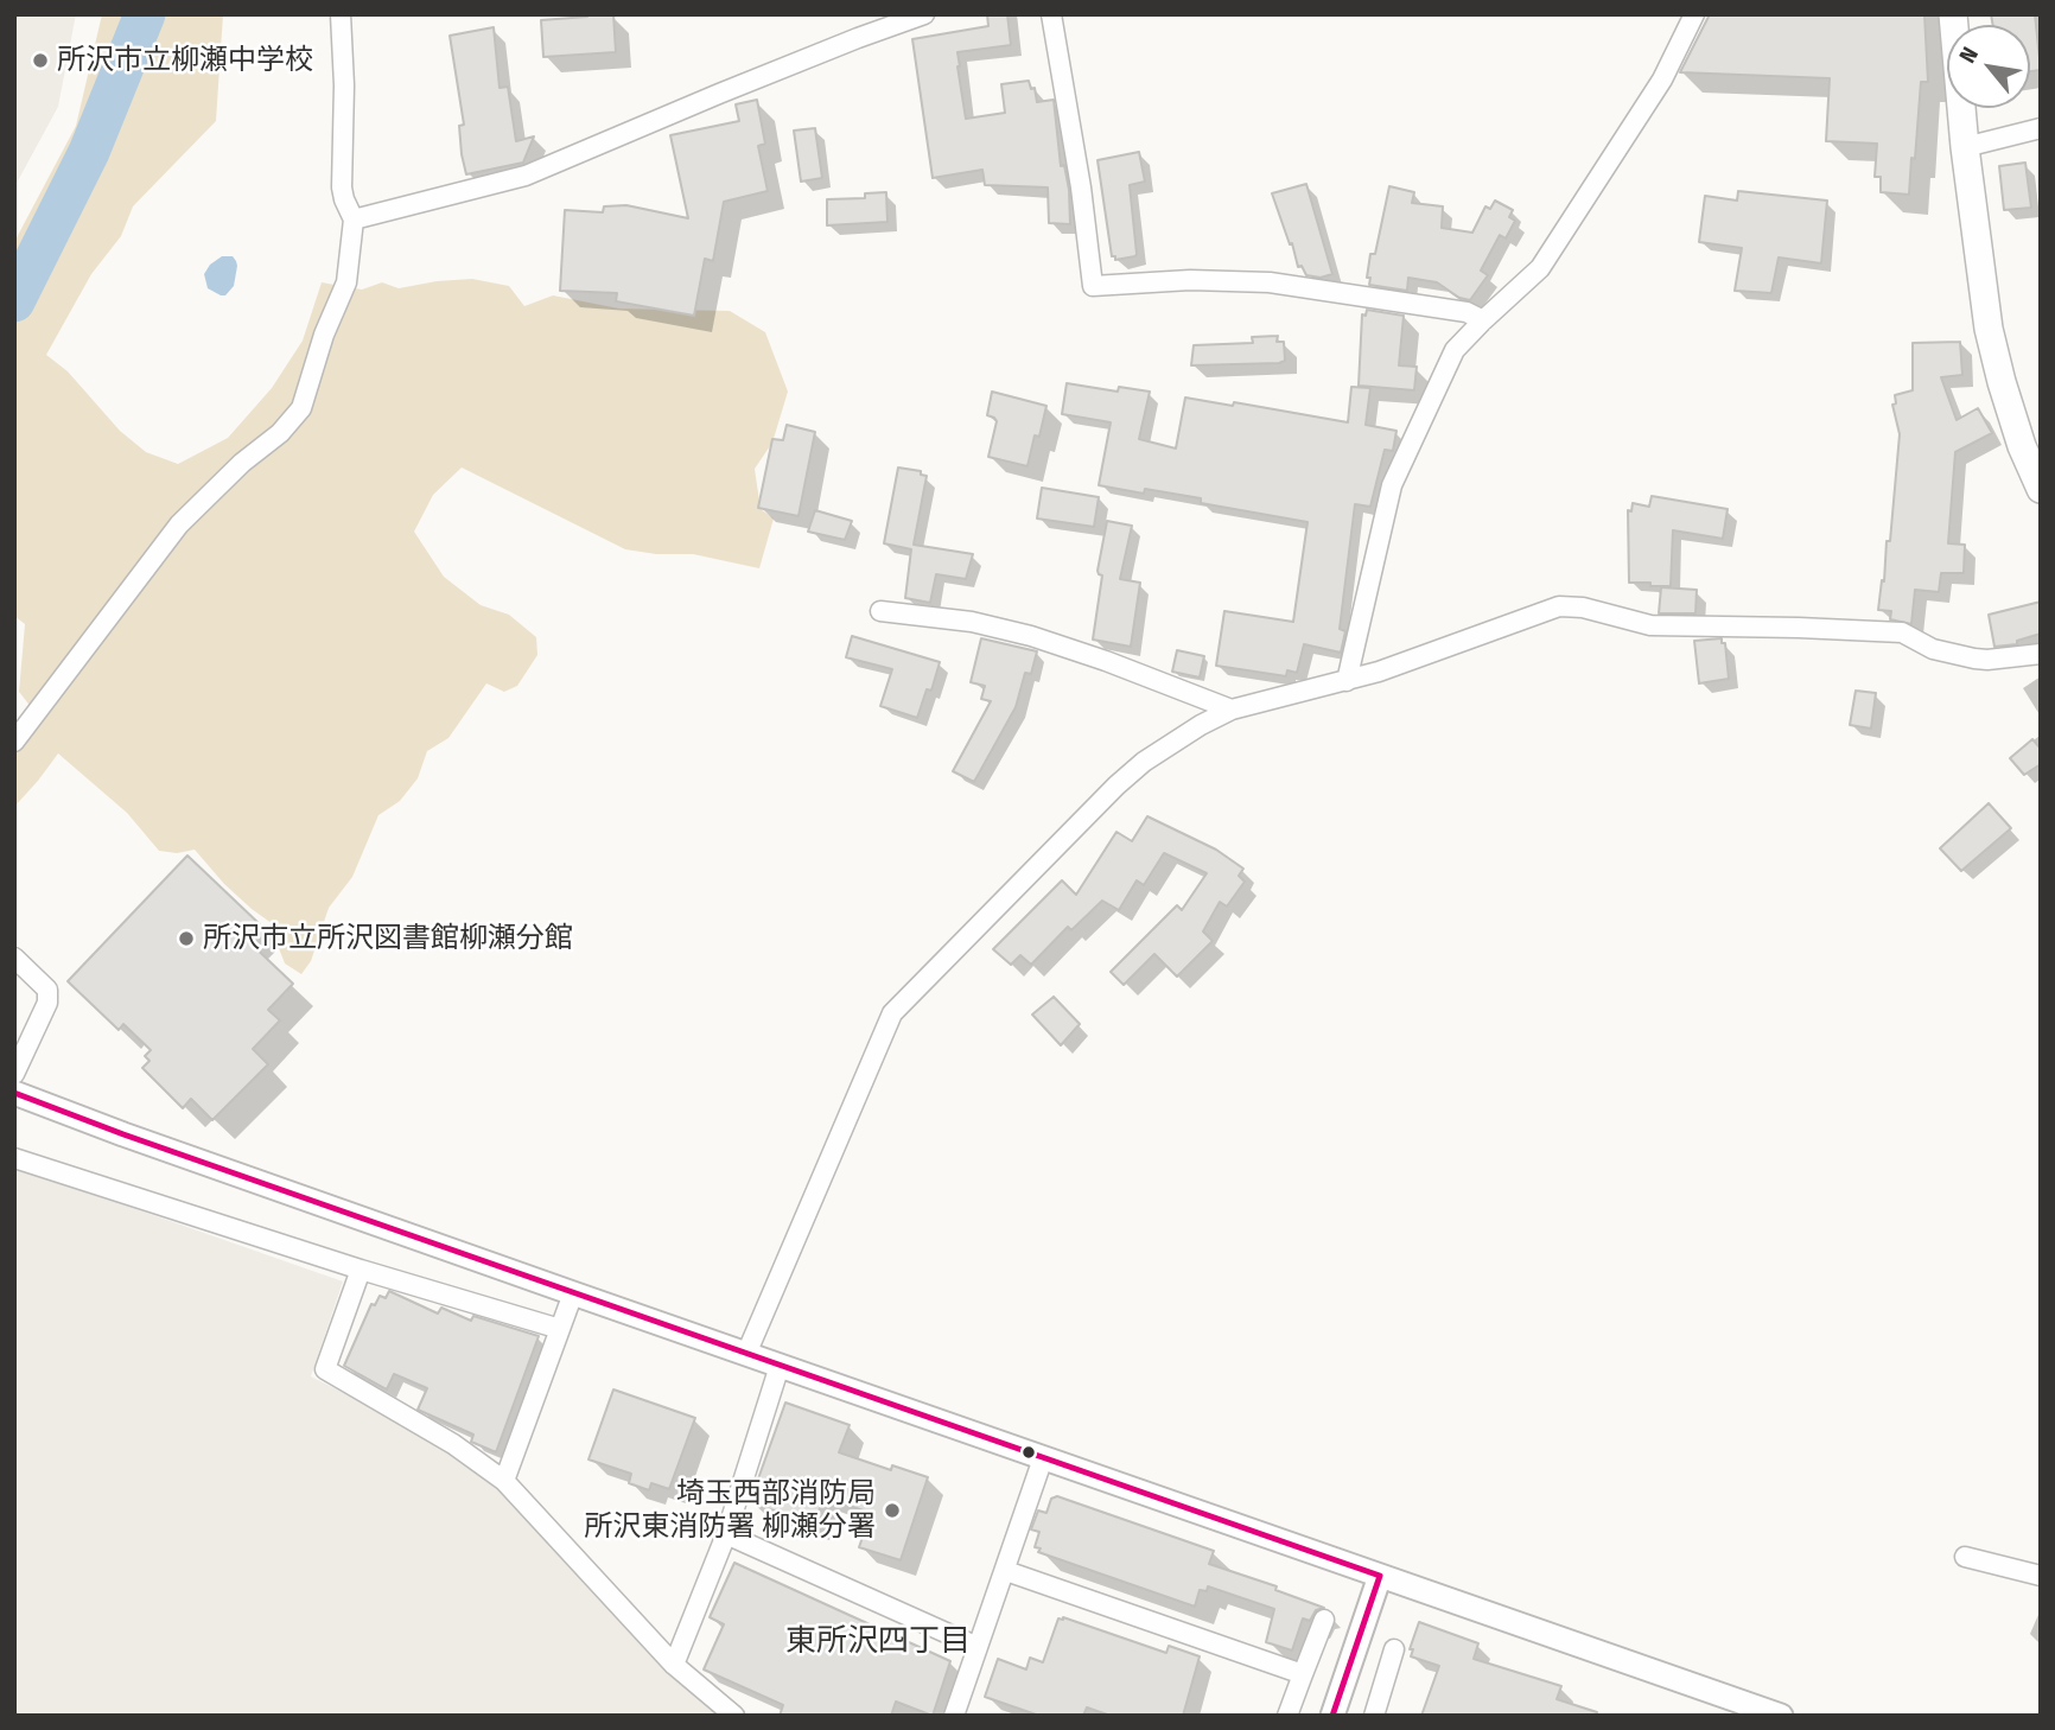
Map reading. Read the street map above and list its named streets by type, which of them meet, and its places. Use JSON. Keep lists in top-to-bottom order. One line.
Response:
{"districts":["東所沢四丁目"],"places":["所沢市立柳瀬中学校","所沢市立所沢図書館柳瀬分館","埼玉西部消防局 所沢東消防署 柳瀬分署"],"north":"top left"}
